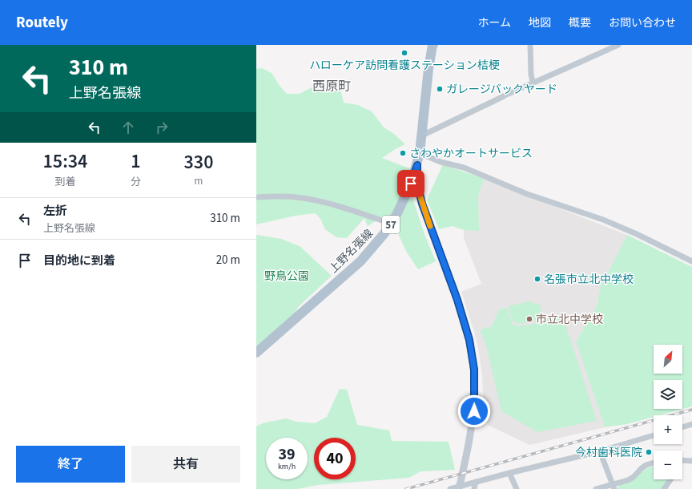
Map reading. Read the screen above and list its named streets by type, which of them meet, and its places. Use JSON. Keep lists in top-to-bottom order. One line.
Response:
{"streets":{"main road":["57","上野名張線"]},"districts":["西原町"],"parks":["野鳥公園"],"places":["ハローケア訪問看護ステーション桔梗","ガレージバックヤード","さわやかオートサービス","名張市立北中学校","市立北中学校","今村歯科医院"],"north":"top right","page":{"header":"Routely","nav":["ホーム","地図","概要","お問い合わせ"],"turn":["310 m","上野名張線"],"eta":["15:34","到着","1","分","330","m"],"list":[{"name":"左折","note":"上野名張線","value":"310 m"},{"name":"目的地に到着","value":"20 m"}],"map_buttons":["+","−"],"speed":"39 km/h","limit":"40","buttons":["終了","共有"]}}
